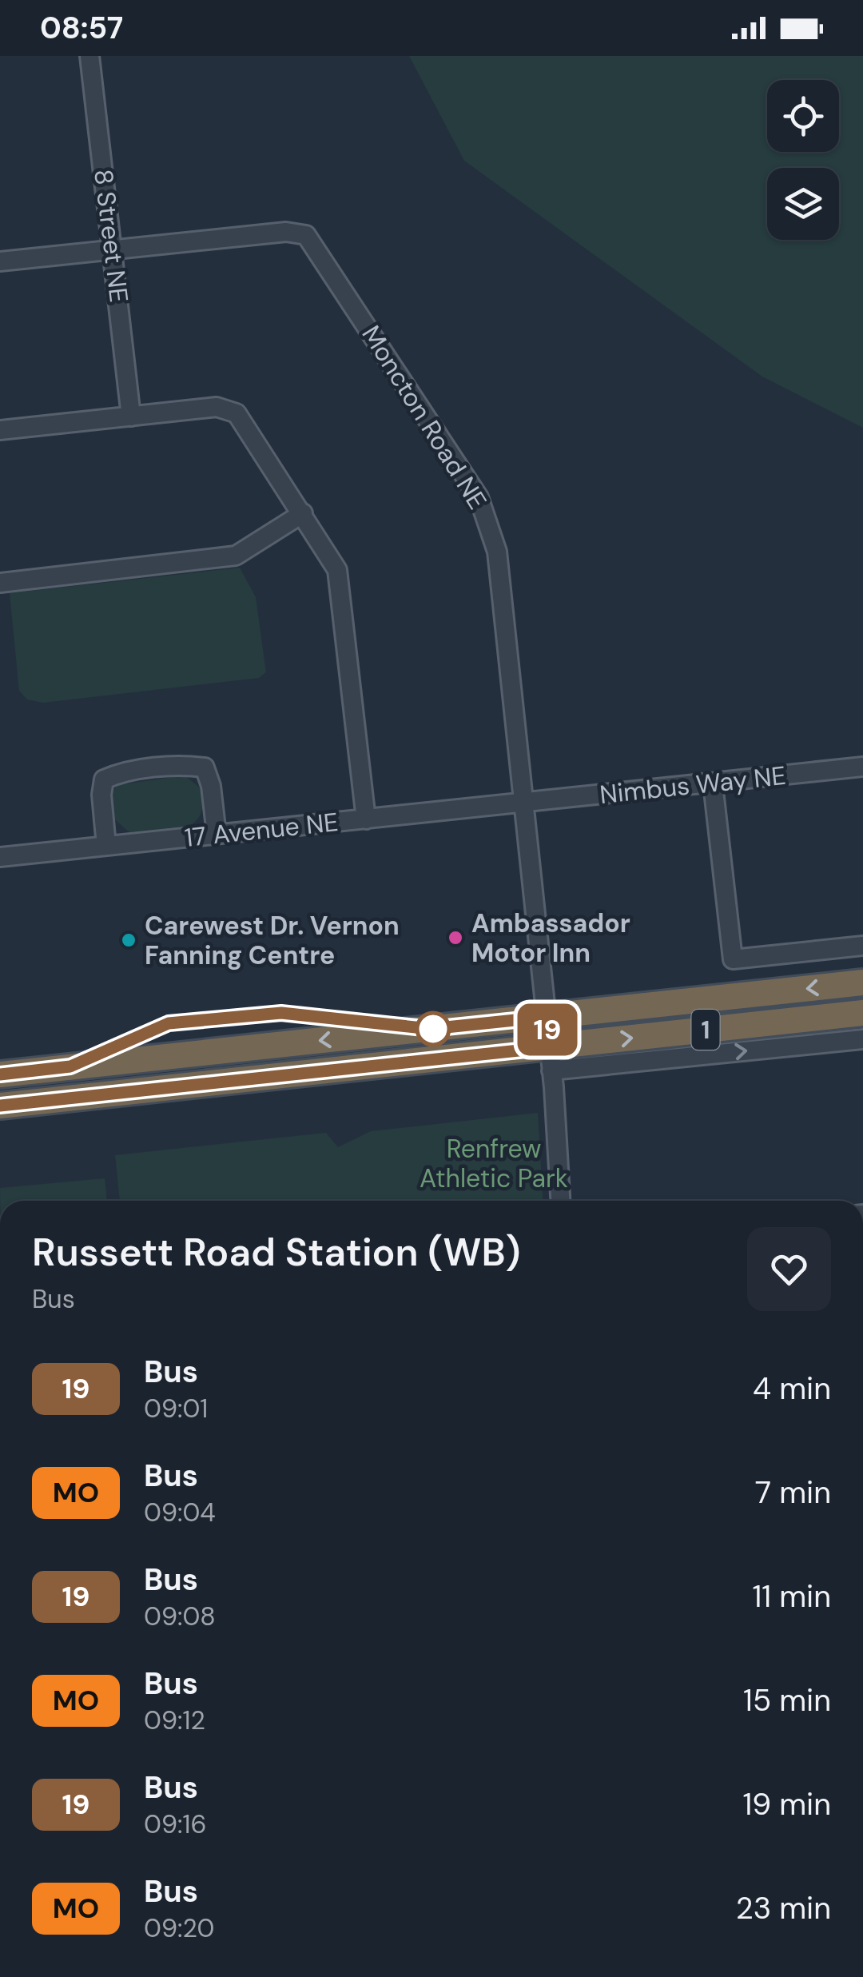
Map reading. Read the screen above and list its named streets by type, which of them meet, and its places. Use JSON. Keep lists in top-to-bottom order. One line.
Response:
{"streets":{"highway":["1"],"street":["8 Street NE","Moncton Road NE","Nimbus Way NE","17 Avenue NE"]},"crossings":[["8 Street NE","Moncton Road NE"],["Moncton Road NE","Nimbus Way NE"],["Moncton Road NE","17 Avenue NE"],["Moncton Road NE","1"],["Nimbus Way NE","17 Avenue NE"]],"parks":["Renfrew Athletic Park"],"places":["Ambassador Motor Inn","Carewest Dr. Vernon Fanning Centre"],"lines":["bus line 19"],"page":{"status":"08:57","on_map":"19","heading":["Russett Road Station (WB)","Bus"],"list":[{"mark":"19","name":"Bus","note":"09:01","value":"4 min"},{"mark":"MO","name":"Bus","note":"09:04","value":"7 min"},{"mark":"19","name":"Bus","note":"09:08","value":"11 min"},{"mark":"MO","name":"Bus","note":"09:12","value":"15 min"},{"mark":"19","name":"Bus","note":"09:16","value":"19 min"},{"mark":"MO","name":"Bus","note":"09:20","value":"23 min"}]}}
